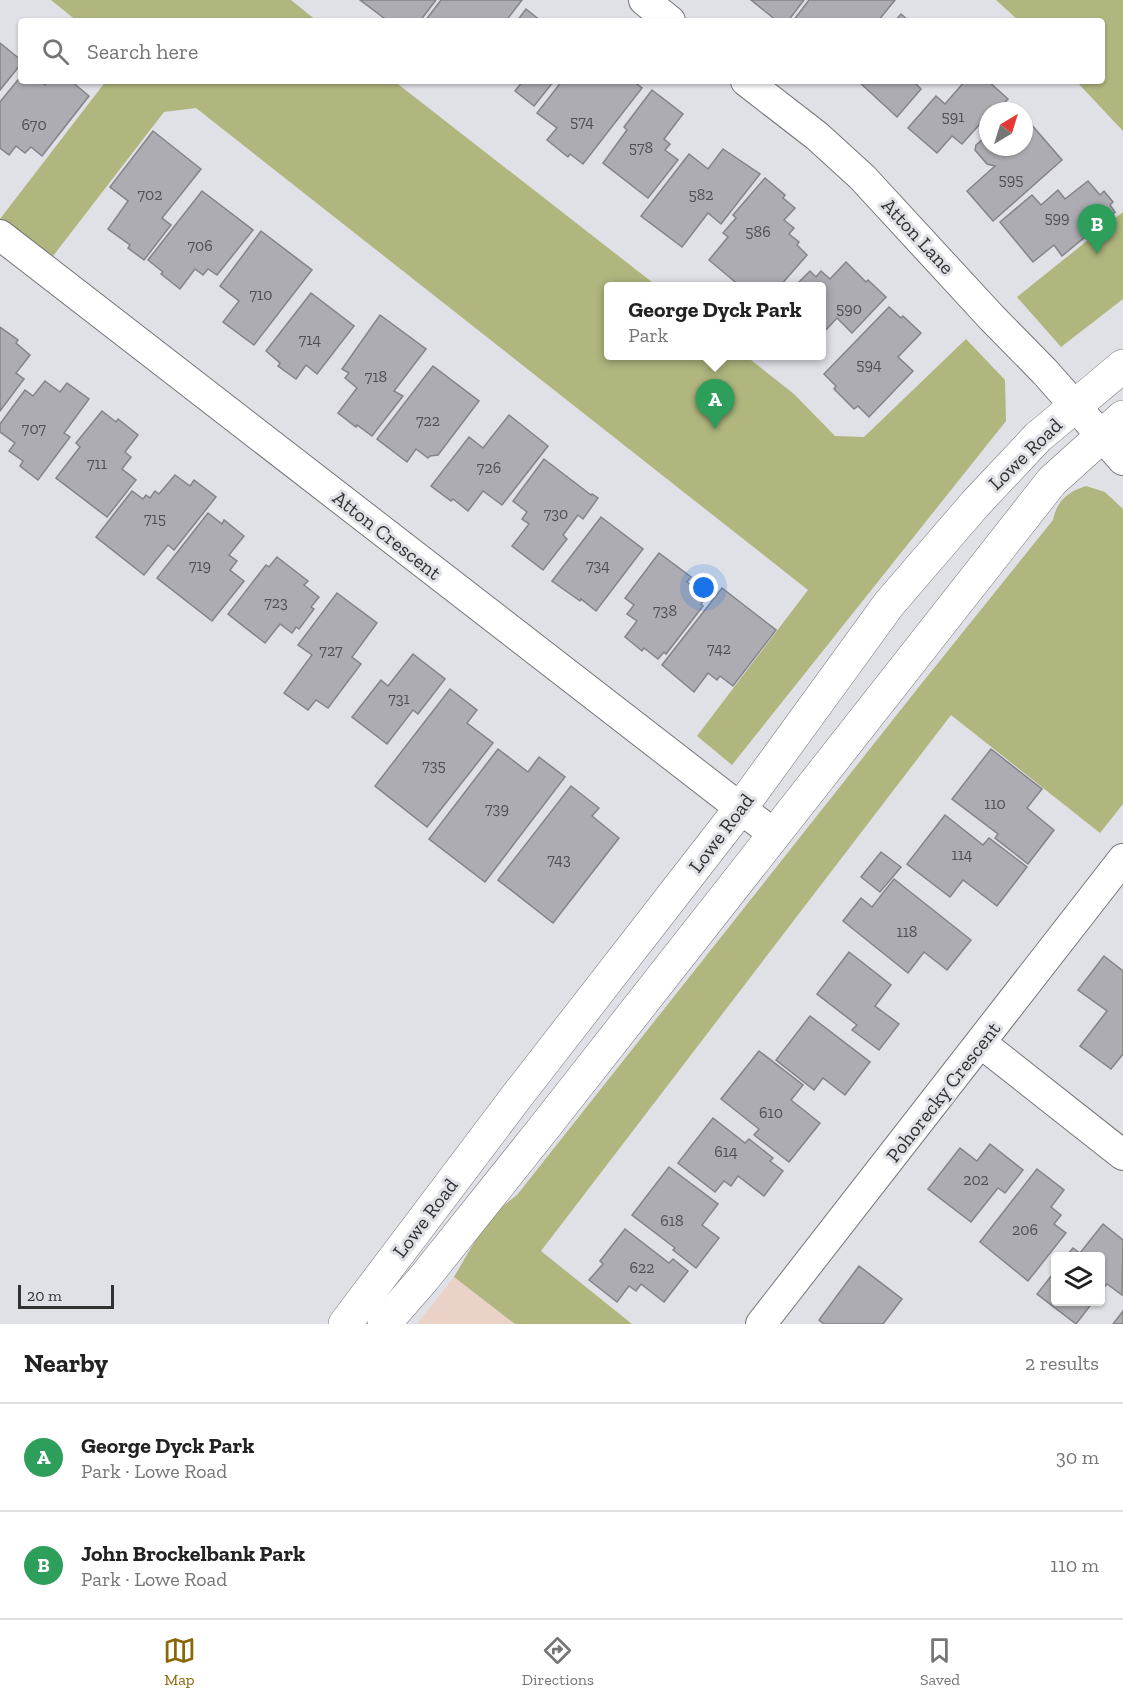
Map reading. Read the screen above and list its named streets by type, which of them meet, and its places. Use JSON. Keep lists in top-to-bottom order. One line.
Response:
{"streets":{"street":["Atton Lane","Lowe Road","Atton Crescent","Pohorecky Crescent"]},"crossings":[["Atton Lane","Lowe Road"],["Lowe Road","Atton Crescent"]],"house_numbers":["591","574","670","578","595","702","582","599","586","706","710","590","714","594","718","722","707","711","726","730","715","719","734","723","738","742","727","731","735","110","739","114","743","118","610","614","202","618","206","622"],"scale_bar":"20 m","north":"top right","page":{"search":"Search here","pins":["B","A"],"popup":["George Dyck Park","Park"],"scale":"20 m","heading":["Nearby","2 results"],"list":[{"mark":"A","name":"George Dyck Park","note":"Park · Lowe Road","value":"30 m"},{"mark":"B","name":"John Brockelbank Park","note":"Park · Lowe Road","value":"110 m"}],"nav":["Map","Directions","Saved"]}}
